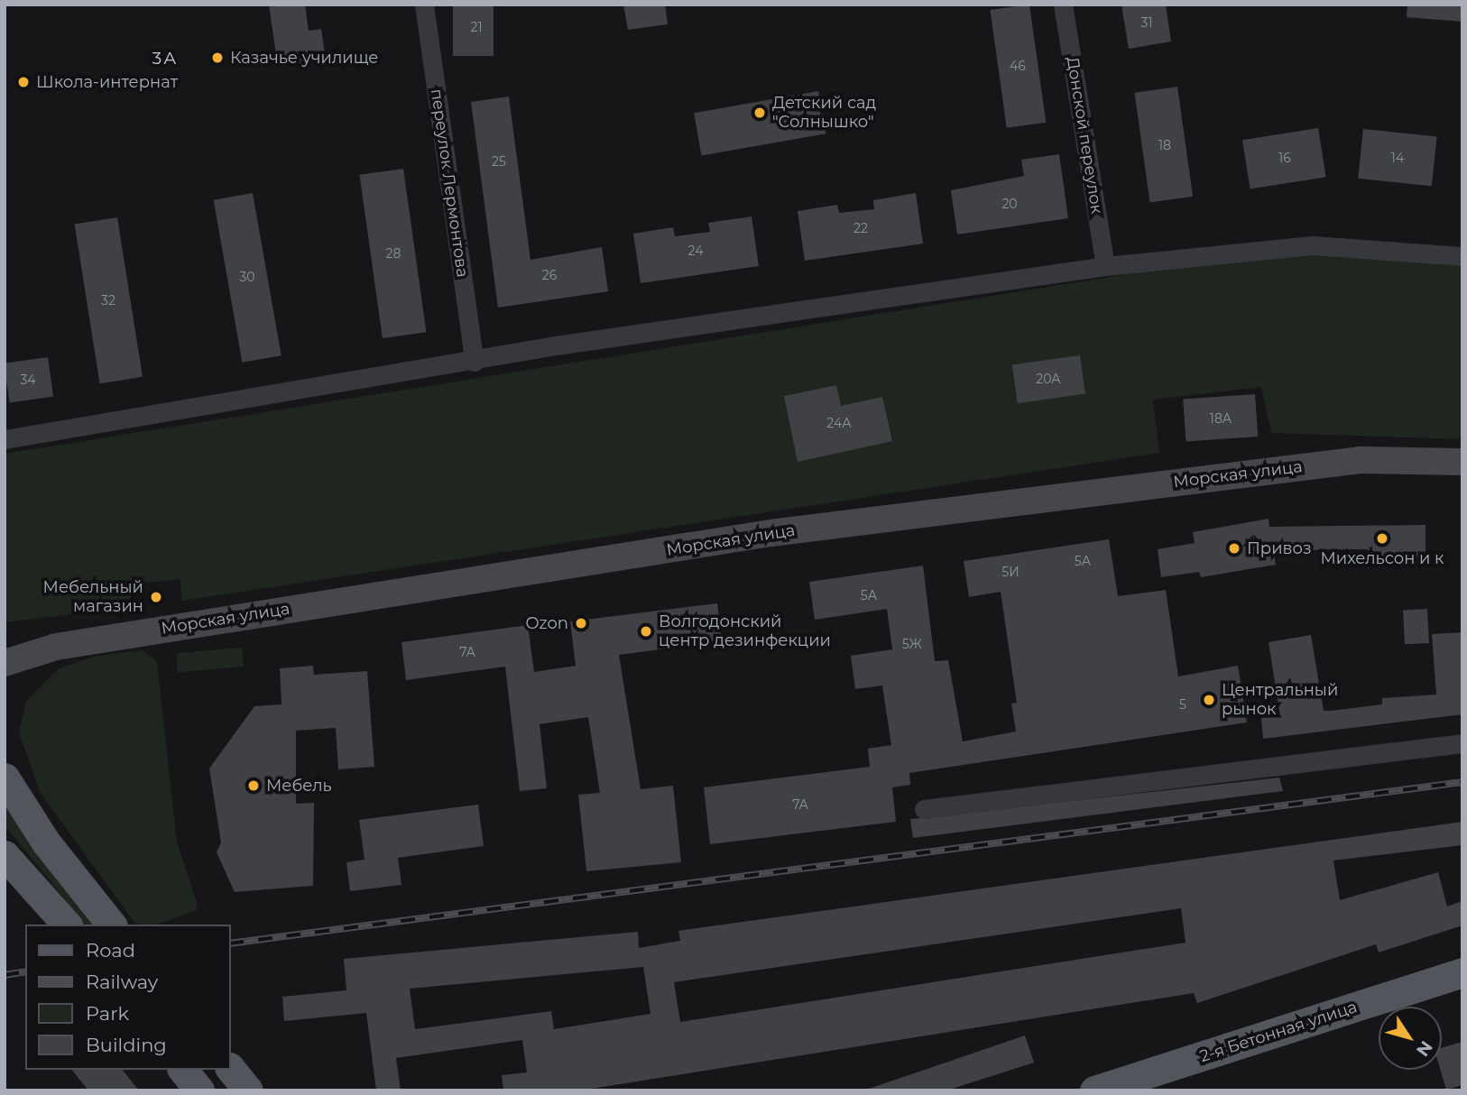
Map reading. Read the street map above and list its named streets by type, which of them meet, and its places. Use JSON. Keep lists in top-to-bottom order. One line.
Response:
{"streets":{"main road":["2-я Бетонная улица"],"street":["Донской переулок","переулок Лермонтова","Морская улица"]},"districts":["3А"],"places":["Казачье училище","Школа-интернат","Детский сад \"Солнышко\"","Михельсон и к","Привоз","Мебельный магазин","Ozon","Волгодонский центр дезинфекции","Центральный рынок","Мебель"],"house_numbers":["31","21","46","18","16","14","25","20","22","24","28","26","30","32","20А","34","18А","24А","5А","5И","5А","5Ж","7А","5","7А"],"legend":["Road","Railway","Park","Building"],"north":"bottom right"}
